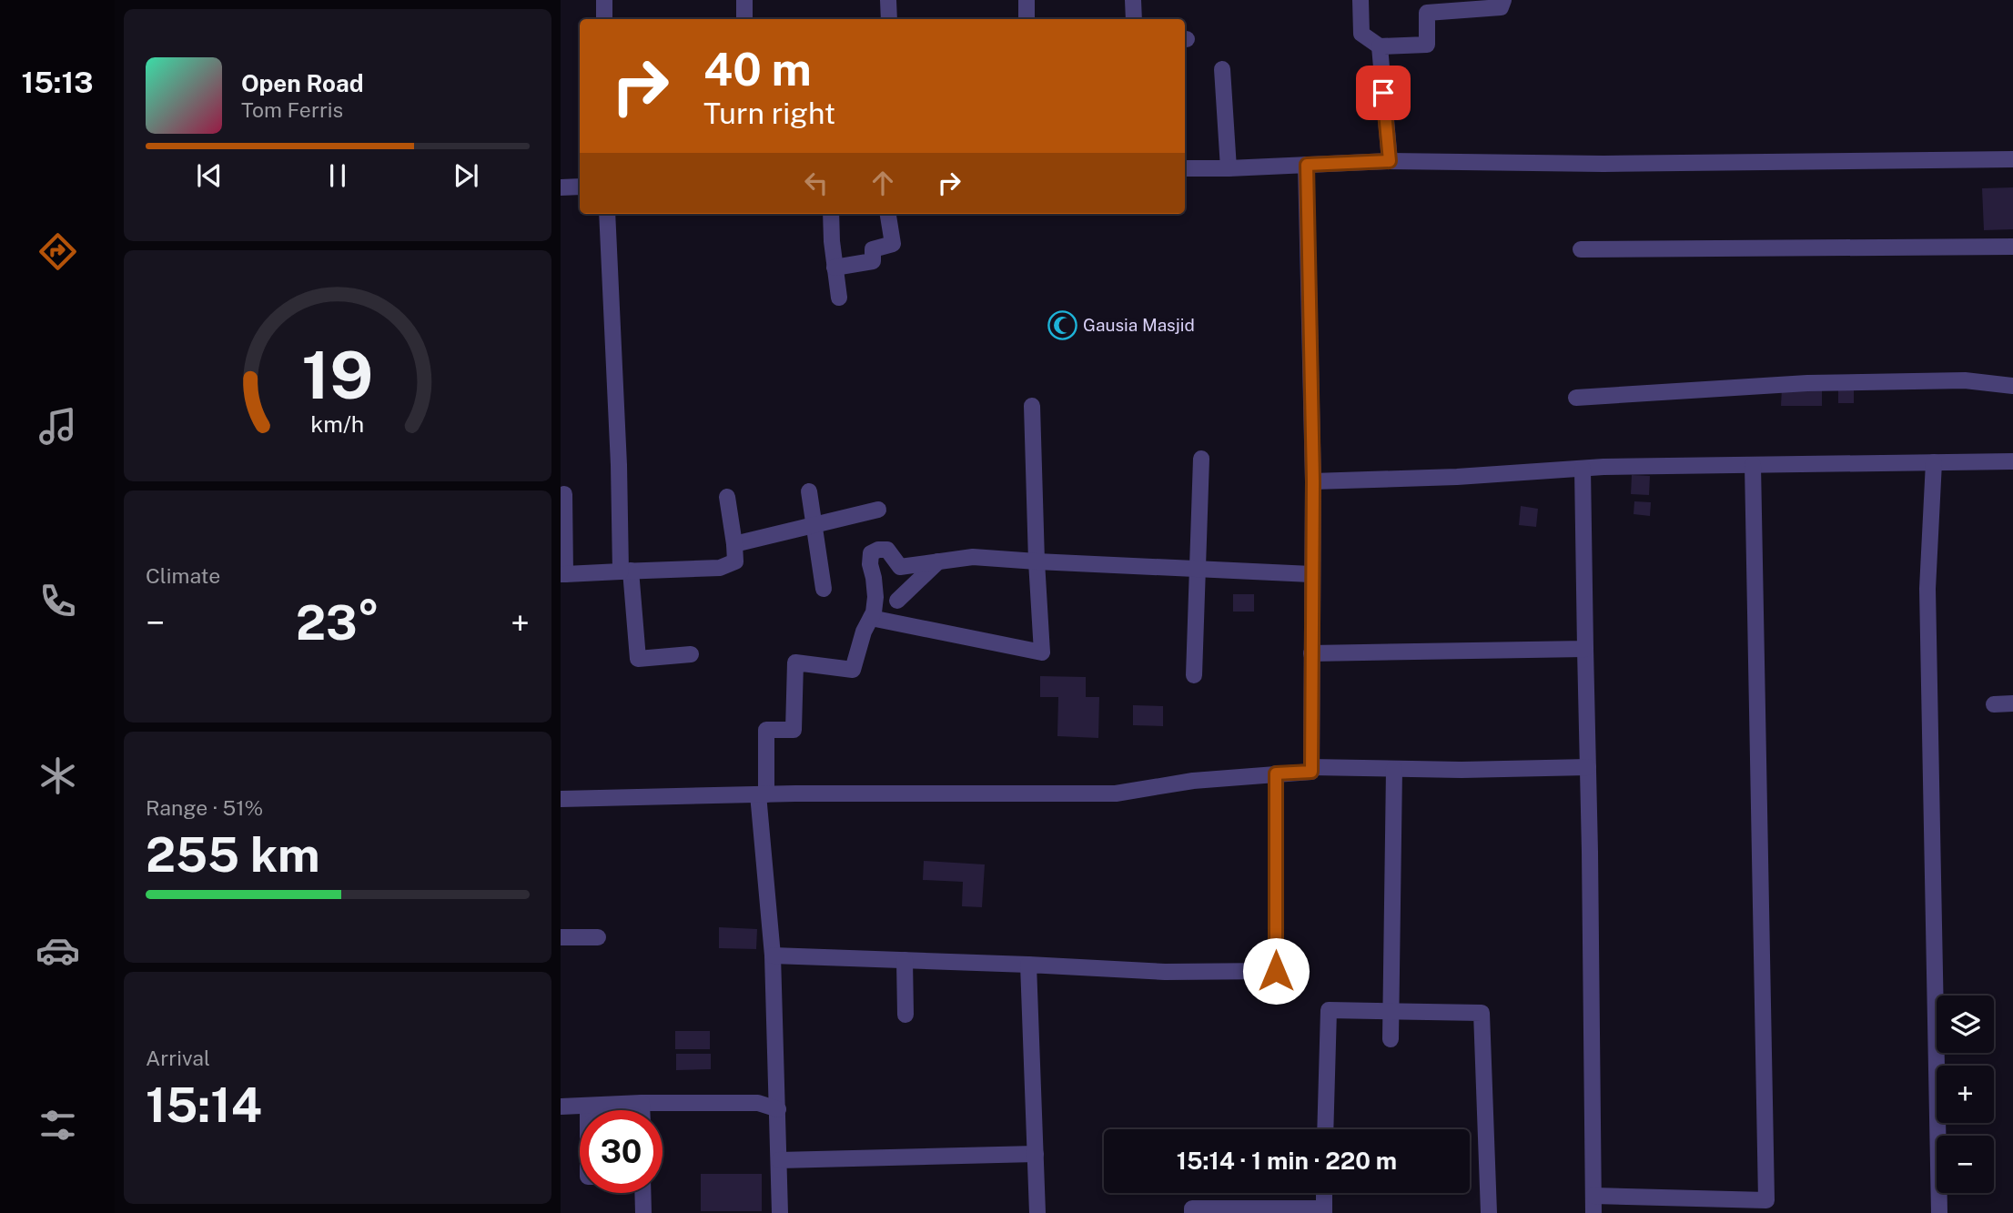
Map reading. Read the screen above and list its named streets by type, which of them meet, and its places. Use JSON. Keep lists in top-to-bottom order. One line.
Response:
{"places":{"mosque":["Gausia Masjid"]},"page":{"tabs":"15:13","turn":["40 m","Turn right"],"song":["Open Road","Tom Ferris"],"tile":["Climate",["Range · 51%","255 km"],["Arrival","15:14"]],"heat":["−","23°","+"],"map_buttons":["+","−"],"limit":"30","trip":"15:14 · 1 min · 220 m","gauge":["19","km/h"]}}
